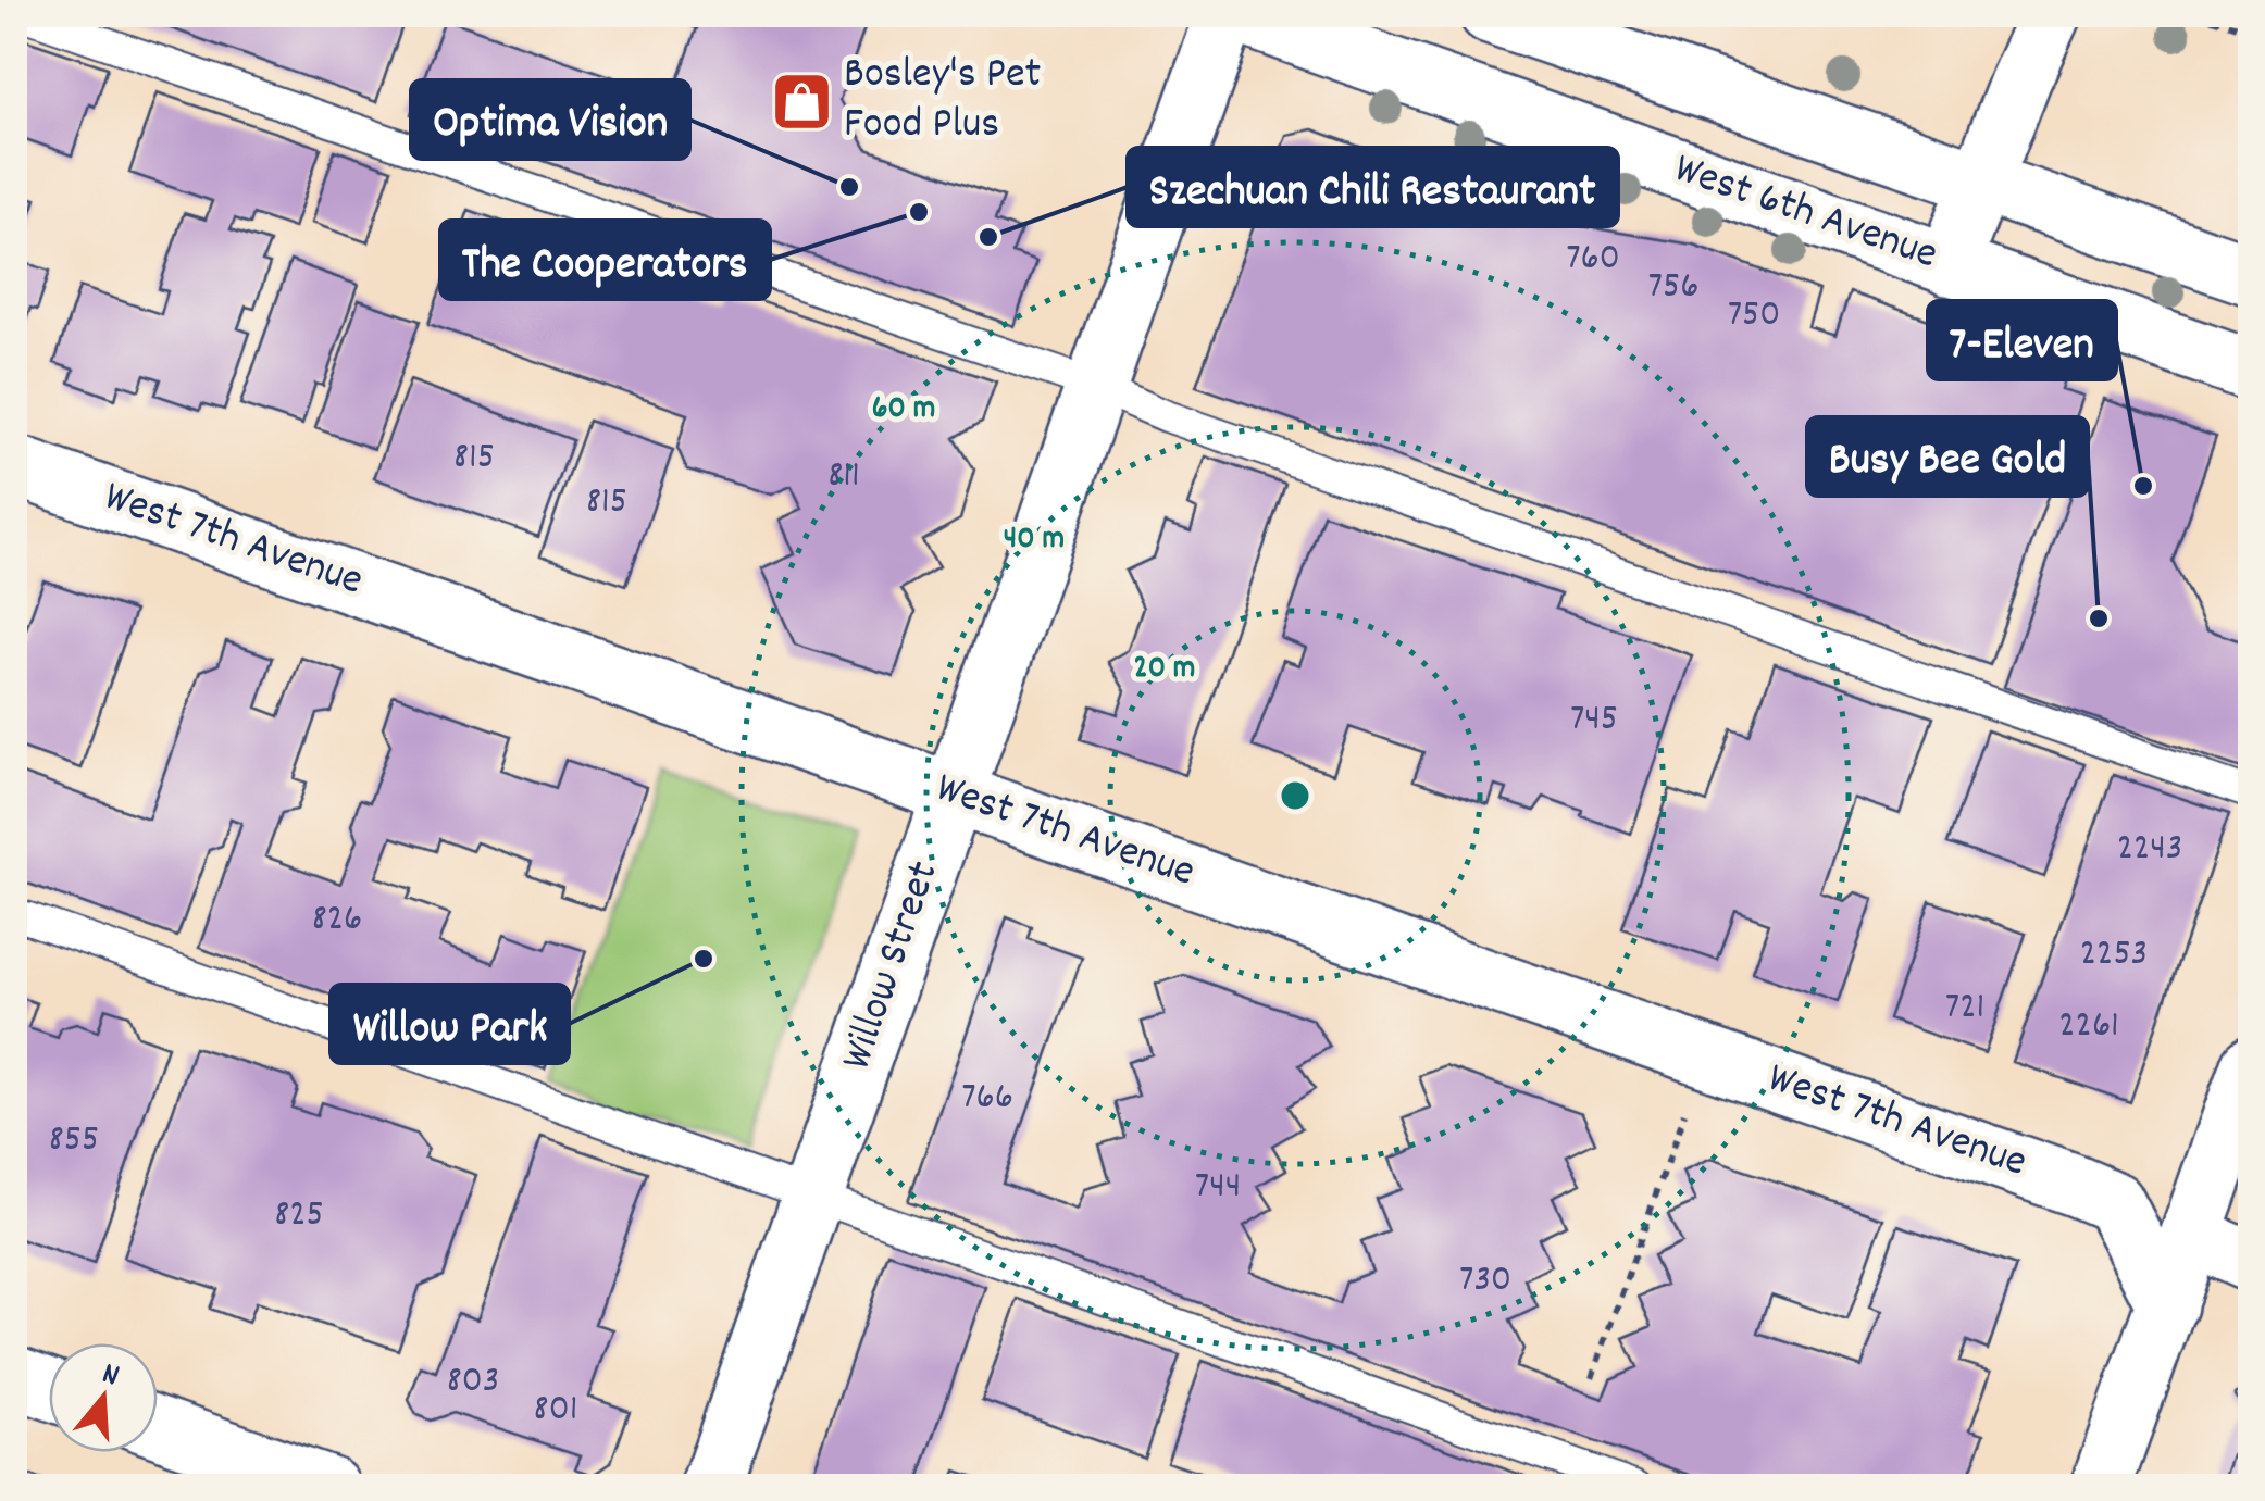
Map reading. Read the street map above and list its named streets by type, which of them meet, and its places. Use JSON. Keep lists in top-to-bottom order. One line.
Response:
{"streets":{"street":["West 6th Avenue","West 7th Avenue","Willow Street"]},"crossings":[["West 7th Avenue","Willow Street"]],"places":{"shop":["Bosley's Pet Food Plus"],"other":["Optima Vision","The Cooperators","Szechuan Chili Restaurant","7-Eleven","Busy Bee Gold","Willow Park"]},"house_numbers":["760","756","750","815","811","815","745","2243","826","2253","721","2261","766","855","744","825","730","803","801"],"north":"top","rings":["60 m","40 m","20 m"]}
